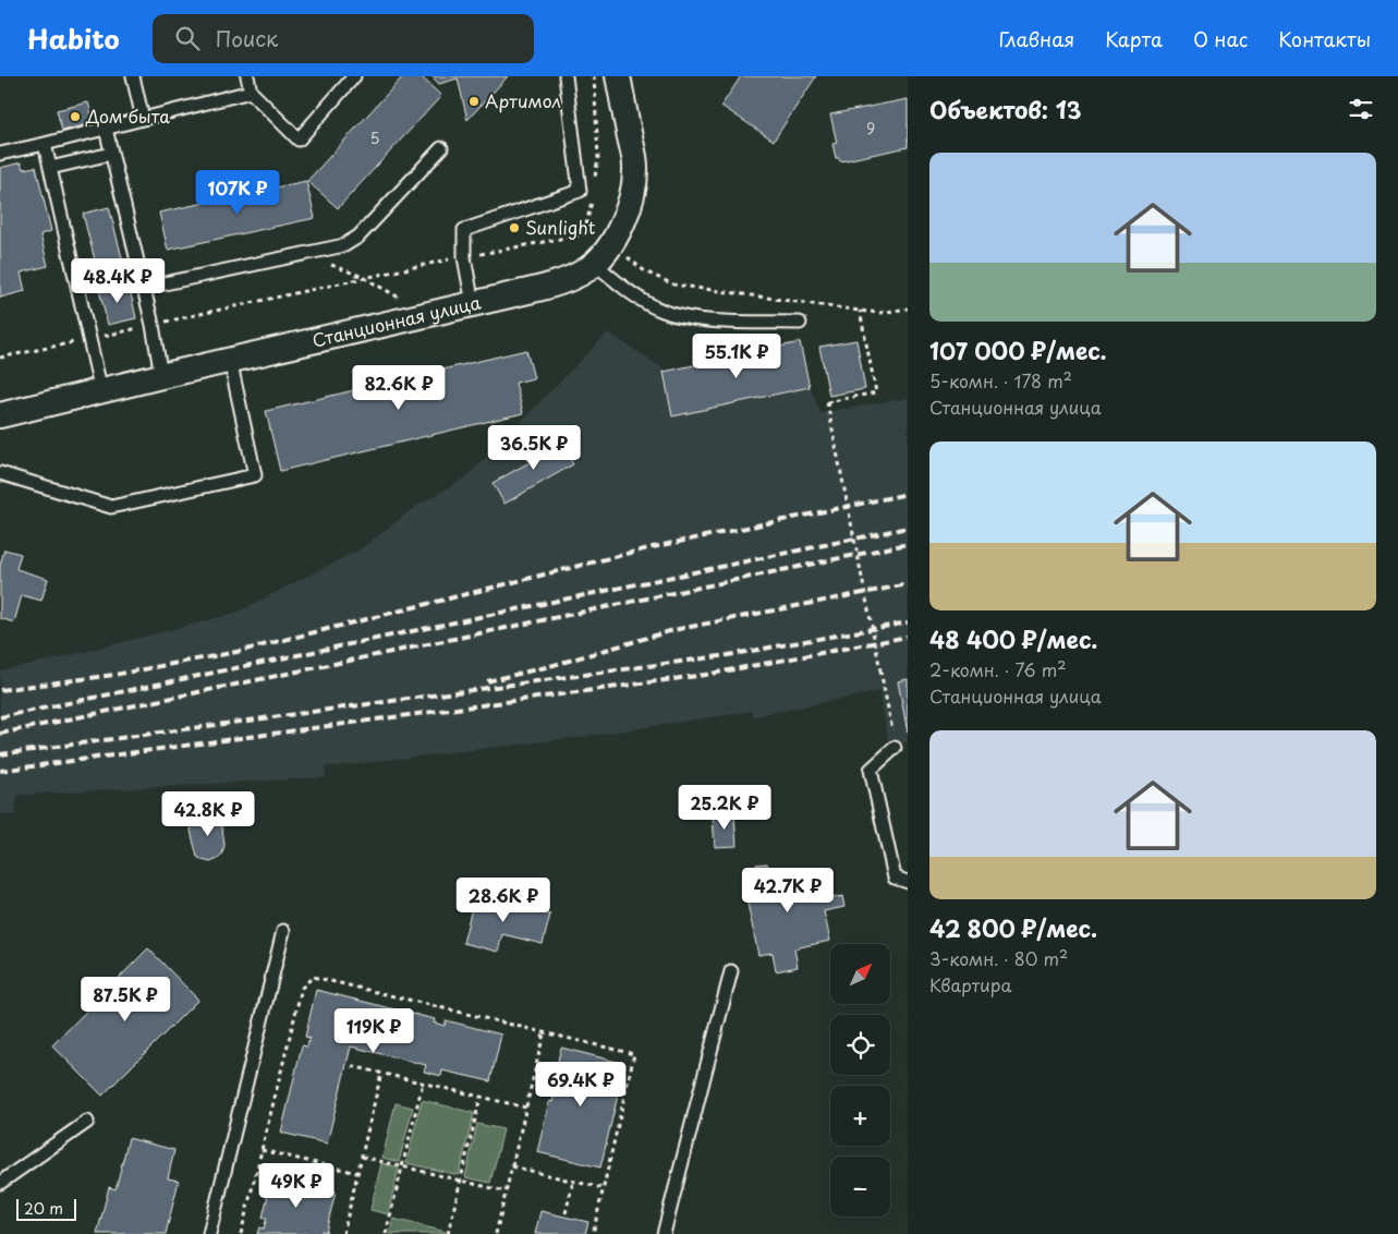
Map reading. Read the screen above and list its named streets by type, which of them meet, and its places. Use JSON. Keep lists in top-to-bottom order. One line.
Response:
{"streets":{"street":["Станционная улица"]},"places":["Артимол","Дом быта","Sunlight"],"house_numbers":["9","5"],"scale_bar":"20 m","north":"top right","page":{"header":"Habito","search":"Поиск","nav":["Главная","Карта","О нас","Контакты"],"heading":"Объектов: 13","list":[{"name":"107 000 ₽/мес.","note":"5-комн. · 178 m² · Станционная улица"},{"name":"48 400 ₽/мес.","note":"2-комн. · 76 m² · Станционная улица"},{"name":"42 800 ₽/мес.","note":"3-комн. · 80 m² · Квартира"}],"price":["107K ₽","48.4K ₽","55.1K ₽","82.6K ₽","36.5K ₽","25.2K ₽","42.8K ₽","42.7K ₽","28.6K ₽","87.5K ₽","119K ₽","69.4K ₽","49K ₽"],"map_buttons":["+","−"],"scale":"20 m"}}
